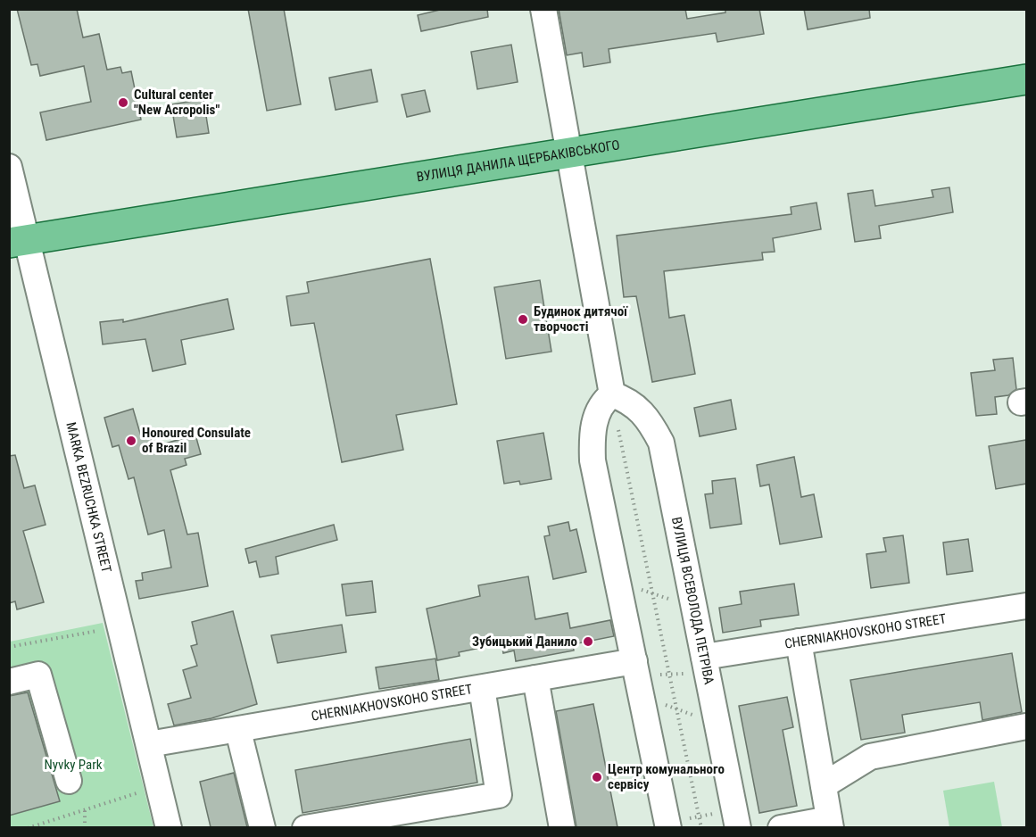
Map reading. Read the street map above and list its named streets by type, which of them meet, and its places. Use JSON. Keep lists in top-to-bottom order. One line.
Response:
{"streets":{"main road":["ВУЛИЦЯ ДАНИЛА ЩЕРБАКІВСЬКОГО"],"street":["MARKA BEZRUCHKA STREET","ВУЛИЦЯ ВСЕВОЛОДА ПЕТРІВА","CHERNIAKHOVSKOHO STREET"]},"crossings":[["ВУЛИЦЯ ДАНИЛА ЩЕРБАКІВСЬКОГО","MARKA BEZRUCHKA STREET"],["MARKA BEZRUCHKA STREET","CHERNIAKHOVSKOHO STREET"],["ВУЛИЦЯ ВСЕВОЛОДА ПЕТРІВА","CHERNIAKHOVSKOHO STREET"]],"parks":["Nyvky Park"],"places":["Cultural center \"New Acropolis\"","Будинок дитячої творчості","Honoured Consulate of Brazil","Зубицький Данило","Центр комунального сервісу"]}
